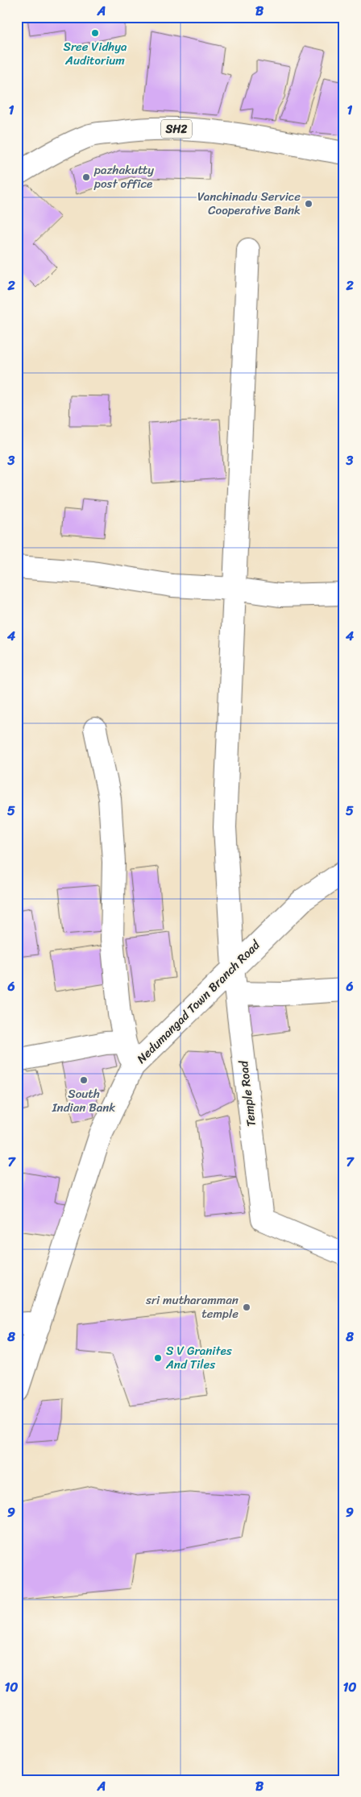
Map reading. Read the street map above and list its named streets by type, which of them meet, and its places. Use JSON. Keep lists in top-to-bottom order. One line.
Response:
{"streets":{"street":["SH2","Nedumangad Town Branch Road","Temple Road"]},"crossings":[["Nedumangad Town Branch Road","Temple Road"]],"places":["Sree Vidhya Auditorium","pazhakutty post office","Vanchinadu Service Cooperative Bank","South Indian Bank","sri mutharamman temple","S V Granites And Tiles"],"grid":{"columns":["A","B"],"rows":["1","2","3","4","5","6","7","8","9","10"]}}
